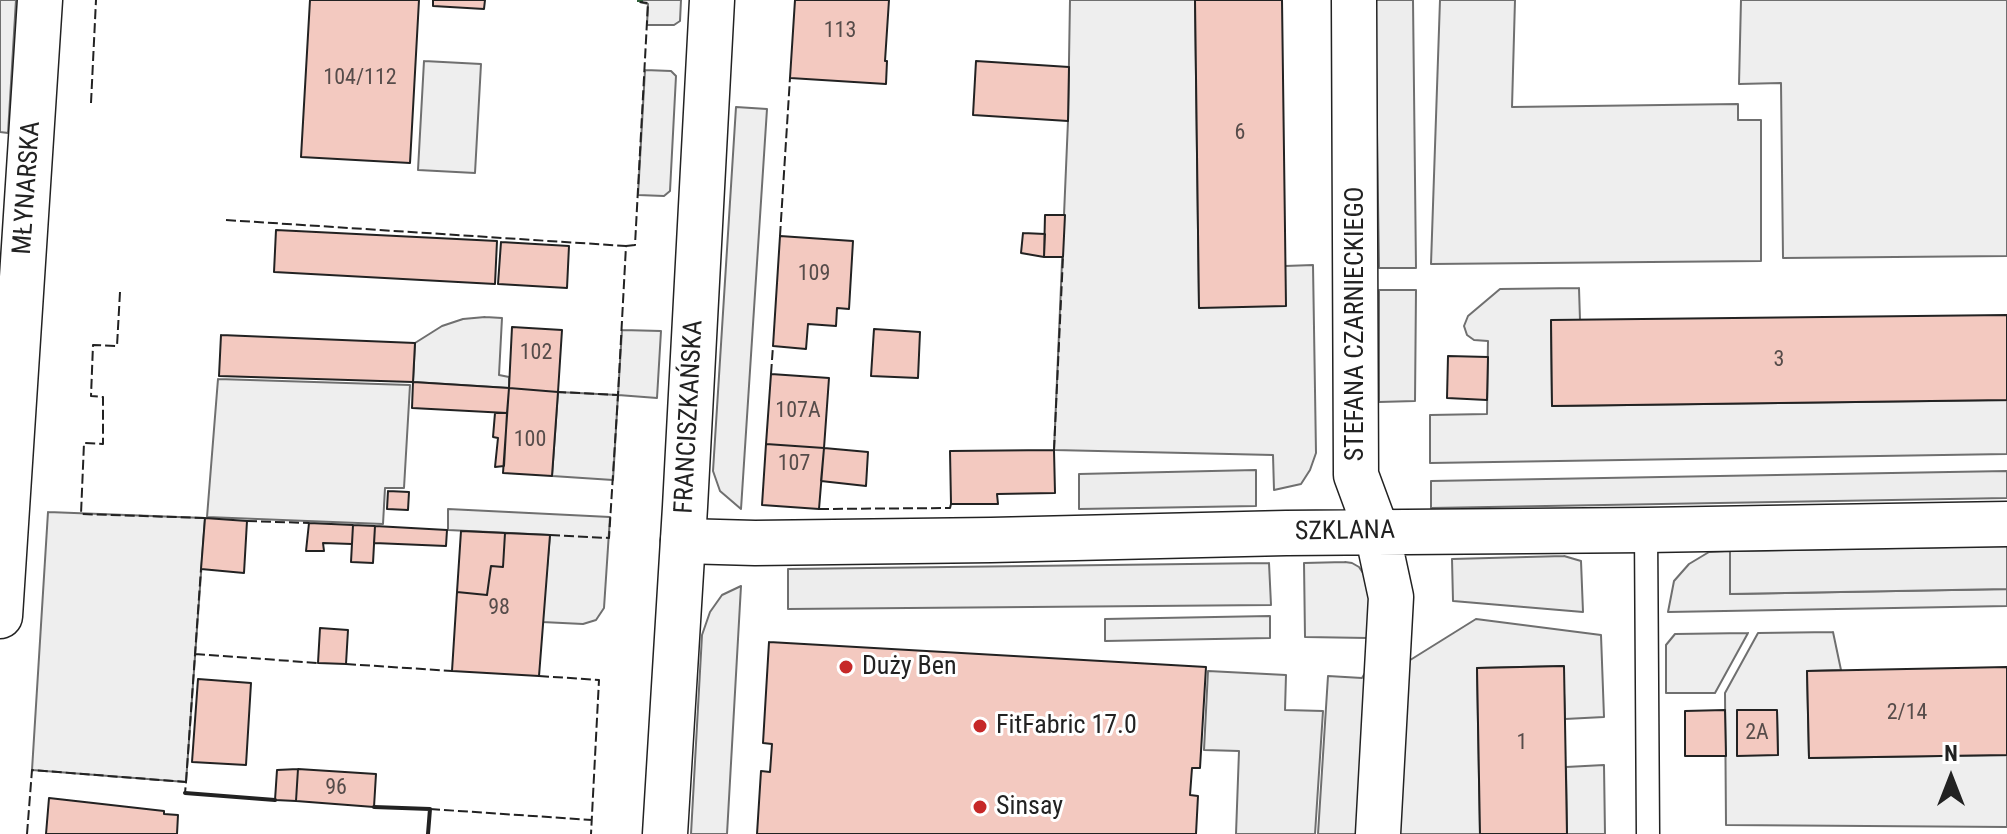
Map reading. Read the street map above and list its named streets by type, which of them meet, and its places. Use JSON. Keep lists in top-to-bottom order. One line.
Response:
{"streets":{"street":["MŁYNARSKA","STEFANA CZARNIECKIEGO","FRANCISZKAŃSKA","SZKLANA"]},"crossings":[["STEFANA CZARNIECKIEGO","SZKLANA"],["FRANCISZKAŃSKA","SZKLANA"]],"places":["Duży Ben","FitFabric 17.0","Sinsay"],"house_numbers":["113","104/112","6","109","102","3","107A","100","107","98","2/14","2A","1","96"],"north":"top"}
